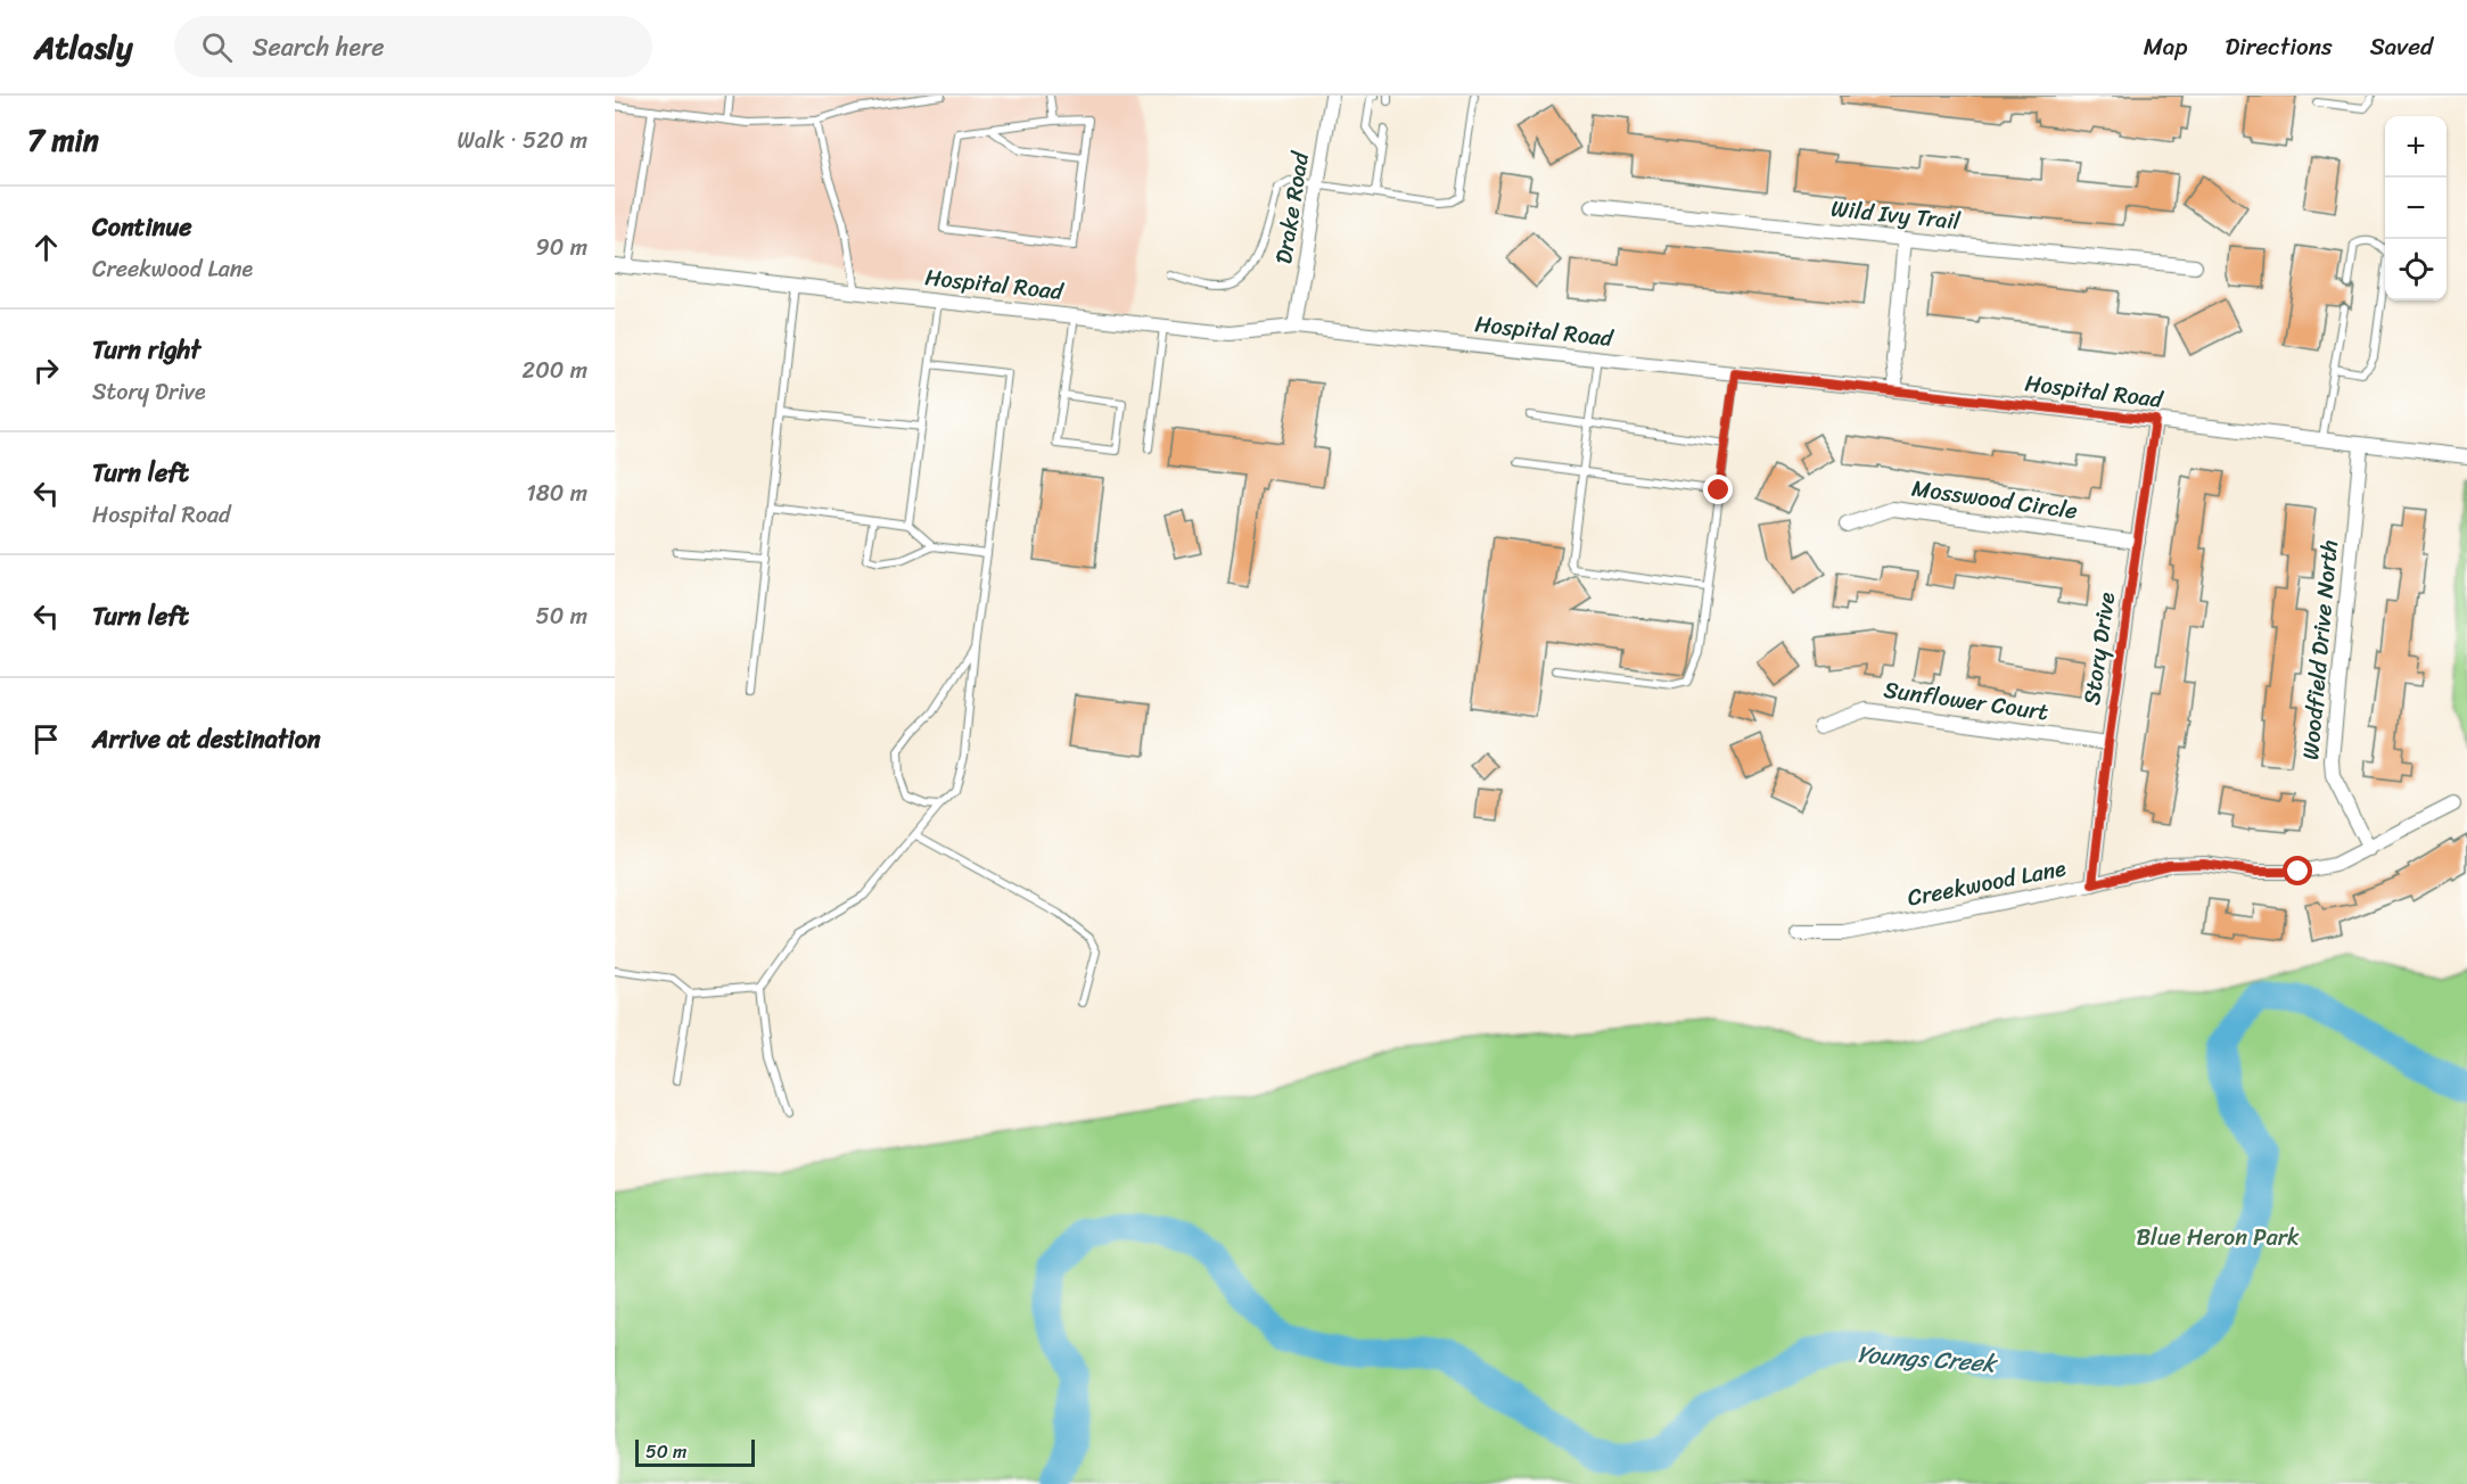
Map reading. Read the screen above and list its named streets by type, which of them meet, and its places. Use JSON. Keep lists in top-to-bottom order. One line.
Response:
{"streets":{"street":["Drake Road","Wild Ivy Trail","Hospital Road","Mosswood Circle","Story Drive","Woodfield Drive North","Sunflower Court","Creekwood Lane"]},"crossings":[["Drake Road","Hospital Road"],["Hospital Road","Story Drive"],["Hospital Road","Woodfield Drive North"],["Mosswood Circle","Story Drive"],["Story Drive","Sunflower Court"],["Story Drive","Creekwood Lane"],["Woodfield Drive North","Creekwood Lane"]],"water":["Youngs Creek"],"parks":["Blue Heron Park"],"scale_bar":"50 m","page":{"header":"Atlasly","search":"Search here","nav":["Map","Directions","Saved"],"heading":["7 min","Walk · 520 m"],"map_buttons":["+","−"],"list":[["Continue","Creekwood Lane","90 m"],["Turn right","Story Drive","200 m"],["Turn left","Hospital Road","180 m"],["Turn left","50 m"],"Arrive at destination"],"scale":"50 m"}}
